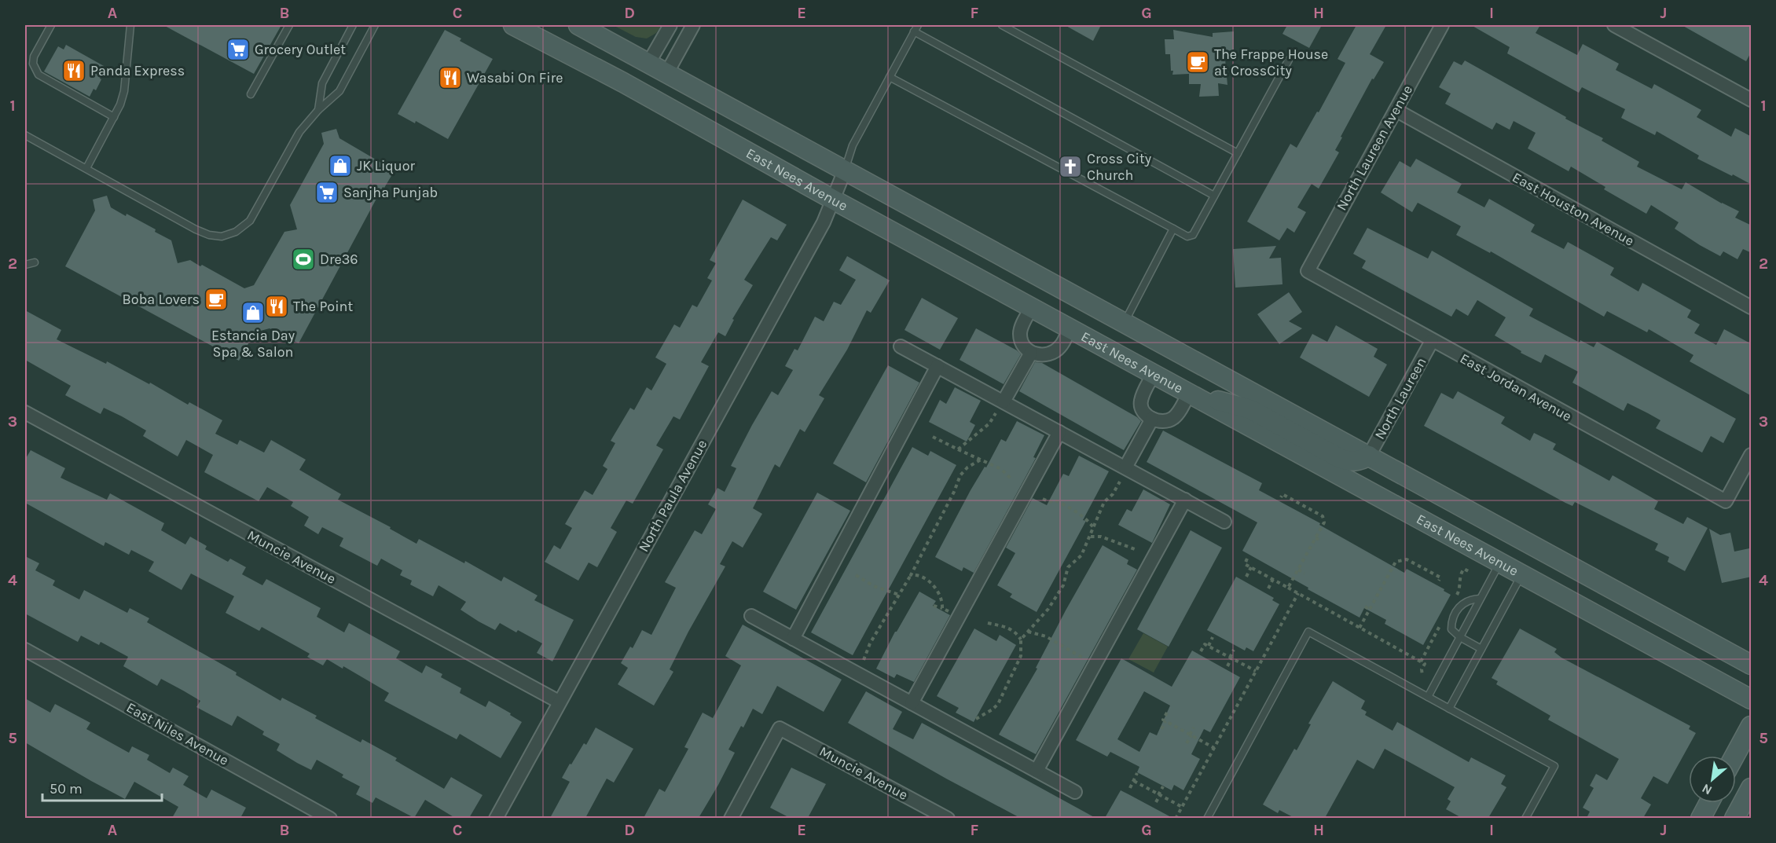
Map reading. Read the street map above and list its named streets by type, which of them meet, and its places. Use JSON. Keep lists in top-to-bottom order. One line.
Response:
{"streets":{"main road":["East Nees Avenue"],"street":["North Laureen Avenue","East Houston Avenue","East Jordan Avenue","North Laureen","North Paula Avenue","Muncie Avenue","East Niles Avenue"]},"crossings":[["North Laureen Avenue","East Houston Avenue"],["North Laureen Avenue","East Jordan Avenue"],["East Nees Avenue","North Laureen"],["East Nees Avenue","North Paula Avenue"],["East Jordan Avenue","North Laureen"],["North Paula Avenue","Muncie Avenue"]],"places":{"supermarket":["Grocery Outlet","Sanjha Punjab"],"cafe":["The Frappe House at CrossCity","Boba Lovers"],"restaurant":["Panda Express","Wasabi On Fire","The Point"],"shop":["JK Liquor","Estancia Day Spa & Salon"],"church":["Cross City Church"],"sports":["Dre36"]},"scale_bar":"50 m","north":"bottom left","grid":{"columns":["A","B","C","D","E","F","G","H","I","J"],"rows":["1","2","3","4","5"]}}
